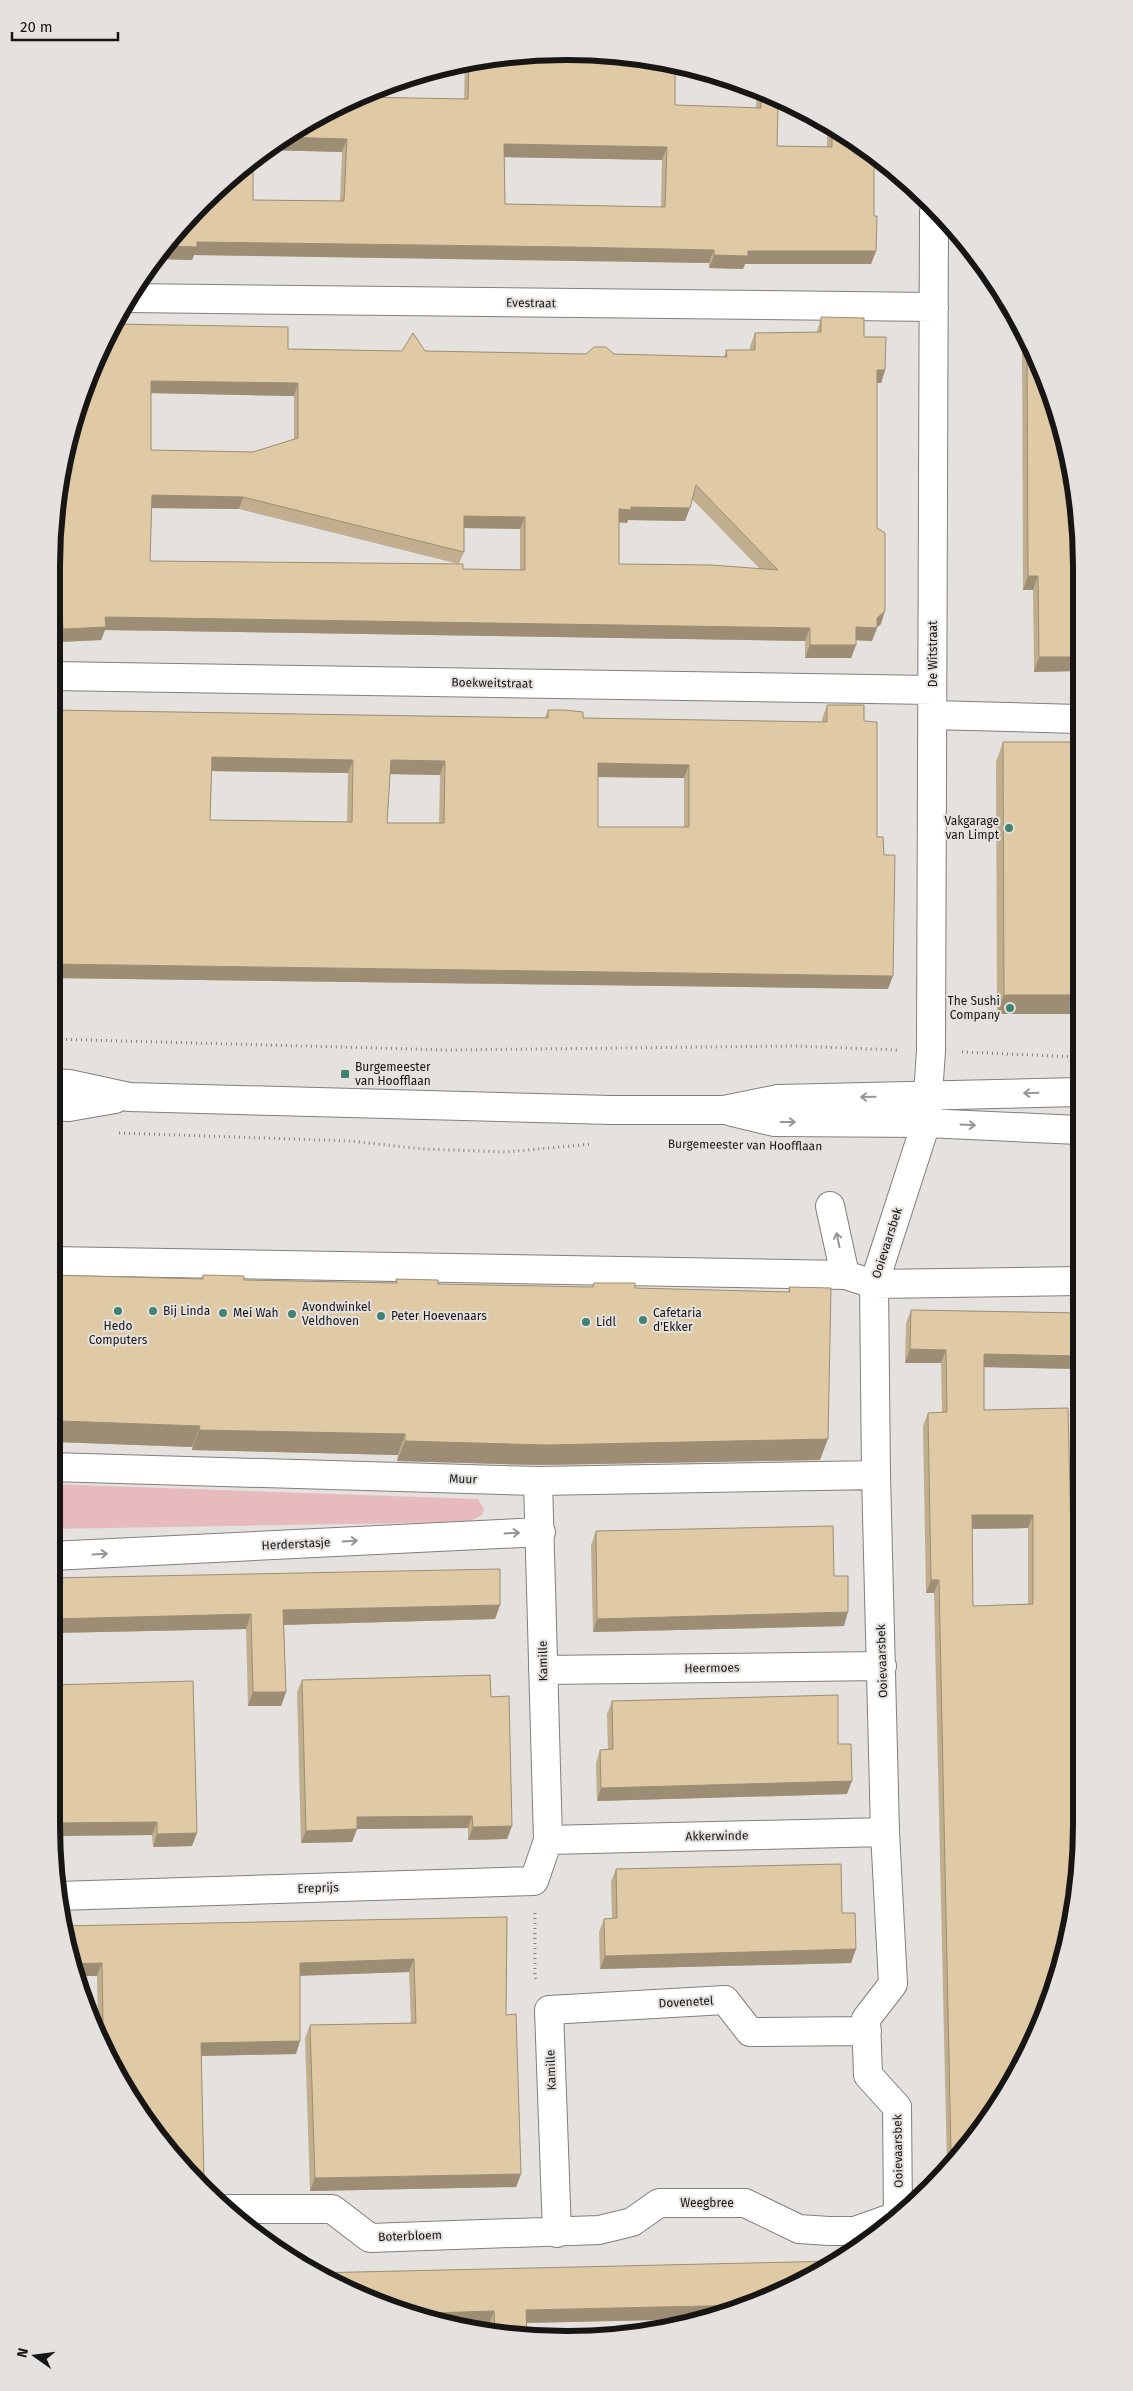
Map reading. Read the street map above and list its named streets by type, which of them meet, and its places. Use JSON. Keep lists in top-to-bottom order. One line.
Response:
{"streets":{"street":["Evestraat","De Witstraat","Boekweitstraat","Burgemeester van Hoofflaan","Ooievaarsbek","Muur","Herderstasje","Kamille","Heermoes","Akkerwinde","Ereprijs","Dovenetel","Weegbree","Boterbloem"]},"crossings":[["Evestraat","De Witstraat"],["De Witstraat","Boekweitstraat"],["De Witstraat","Burgemeester van Hoofflaan"],["De Witstraat","Ooievaarsbek"],["Burgemeester van Hoofflaan","Ooievaarsbek"],["Ooievaarsbek","Muur"],["Ooievaarsbek","Heermoes"],["Ooievaarsbek","Akkerwinde"],["Ooievaarsbek","Dovenetel"],["Muur","Kamille"],["Herderstasje","Kamille"],["Kamille","Heermoes"],["Kamille","Akkerwinde"],["Kamille","Dovenetel"],["Kamille","Weegbree"],["Weegbree","Boterbloem"]],"one_way":["Herderstasje"],"places":{"other":["Vakgarage van Limpt","The Sushi Company","Hedo Computers","Bij Linda","Mei Wah","Avondwinkel Veldhoven","Peter Hoevenaars","Cafetaria d'Ekker","Lidl"],"transit":["Burgemeester van Hoofflaan"]},"scale_bar":"20 m","north":"left"}
